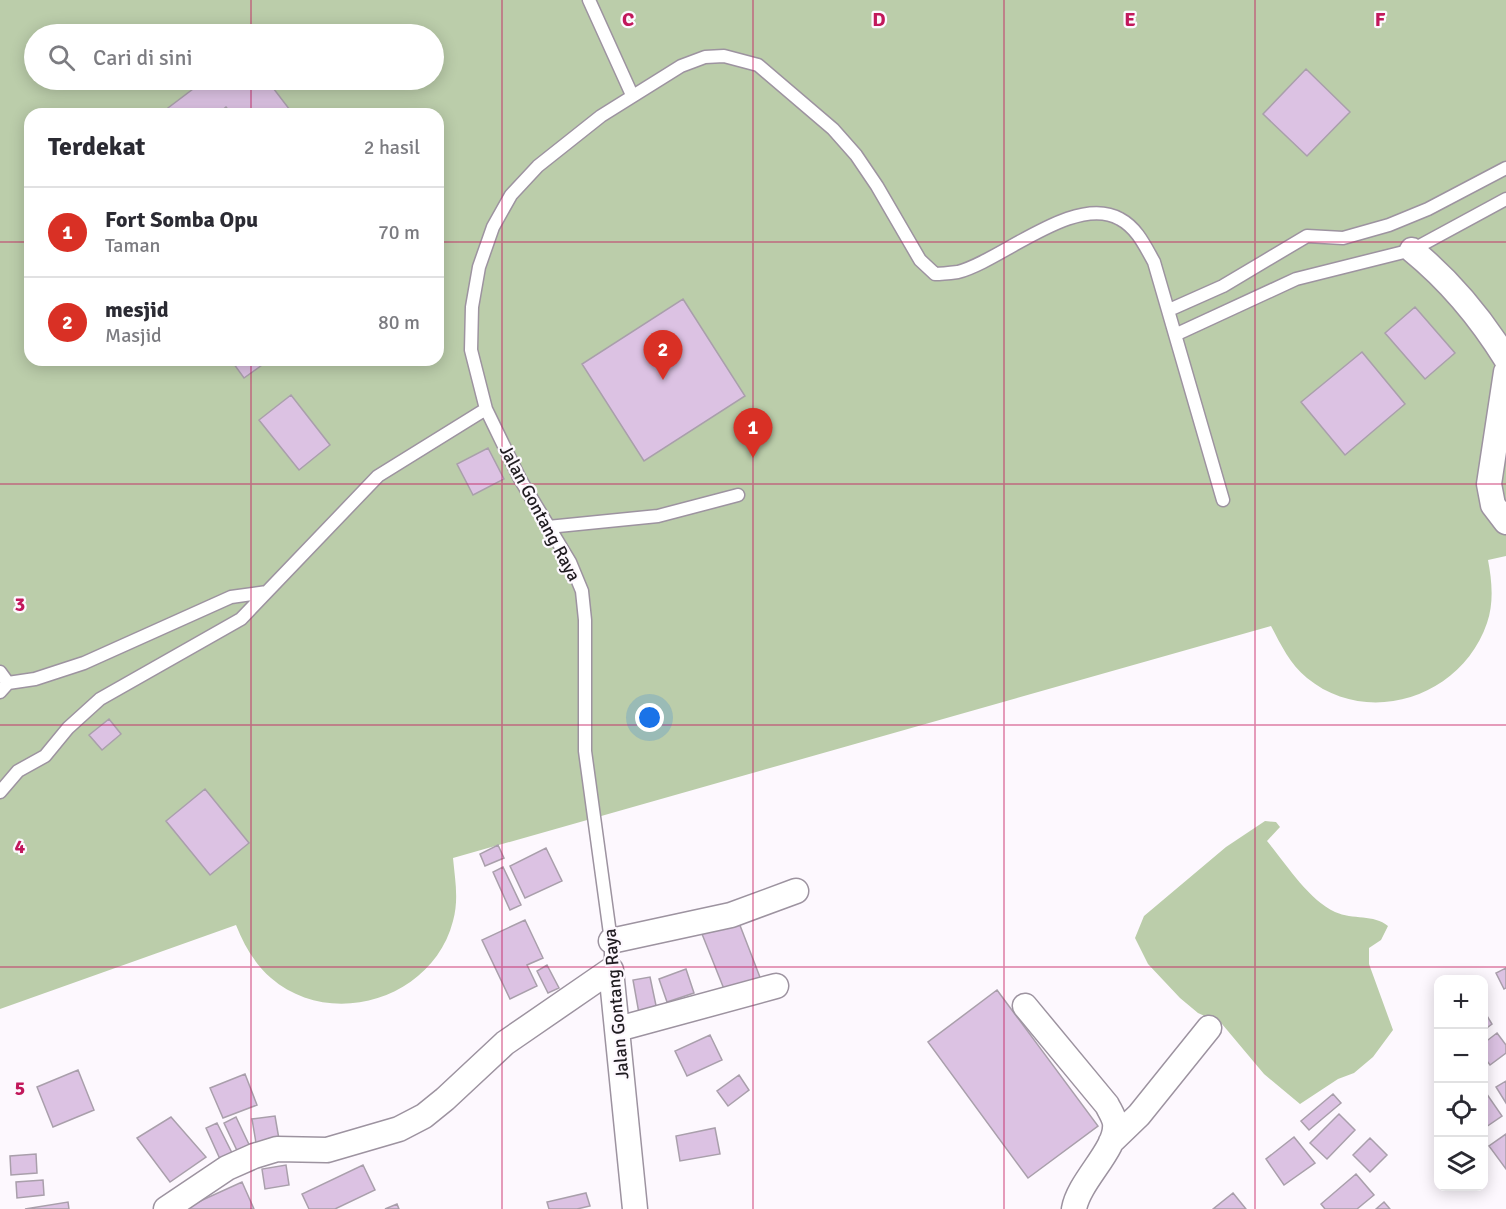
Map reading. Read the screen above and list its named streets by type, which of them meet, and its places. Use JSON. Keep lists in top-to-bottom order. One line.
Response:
{"streets":{"street":["Jalan Gontang Raya"]},"page":{"search":"Cari di sini","heading":["Terdekat","2 hasil"],"list":[{"mark":"1","name":"Fort Somba Opu","note":"Taman","value":"70 m"},{"mark":"2","name":"mesjid","note":"Masjid","value":"80 m"}],"pins":["2","1"],"map_buttons":["+","−"]},"grid":{"columns":["C","D","E","F"],"rows":["3","4","5"]}}
